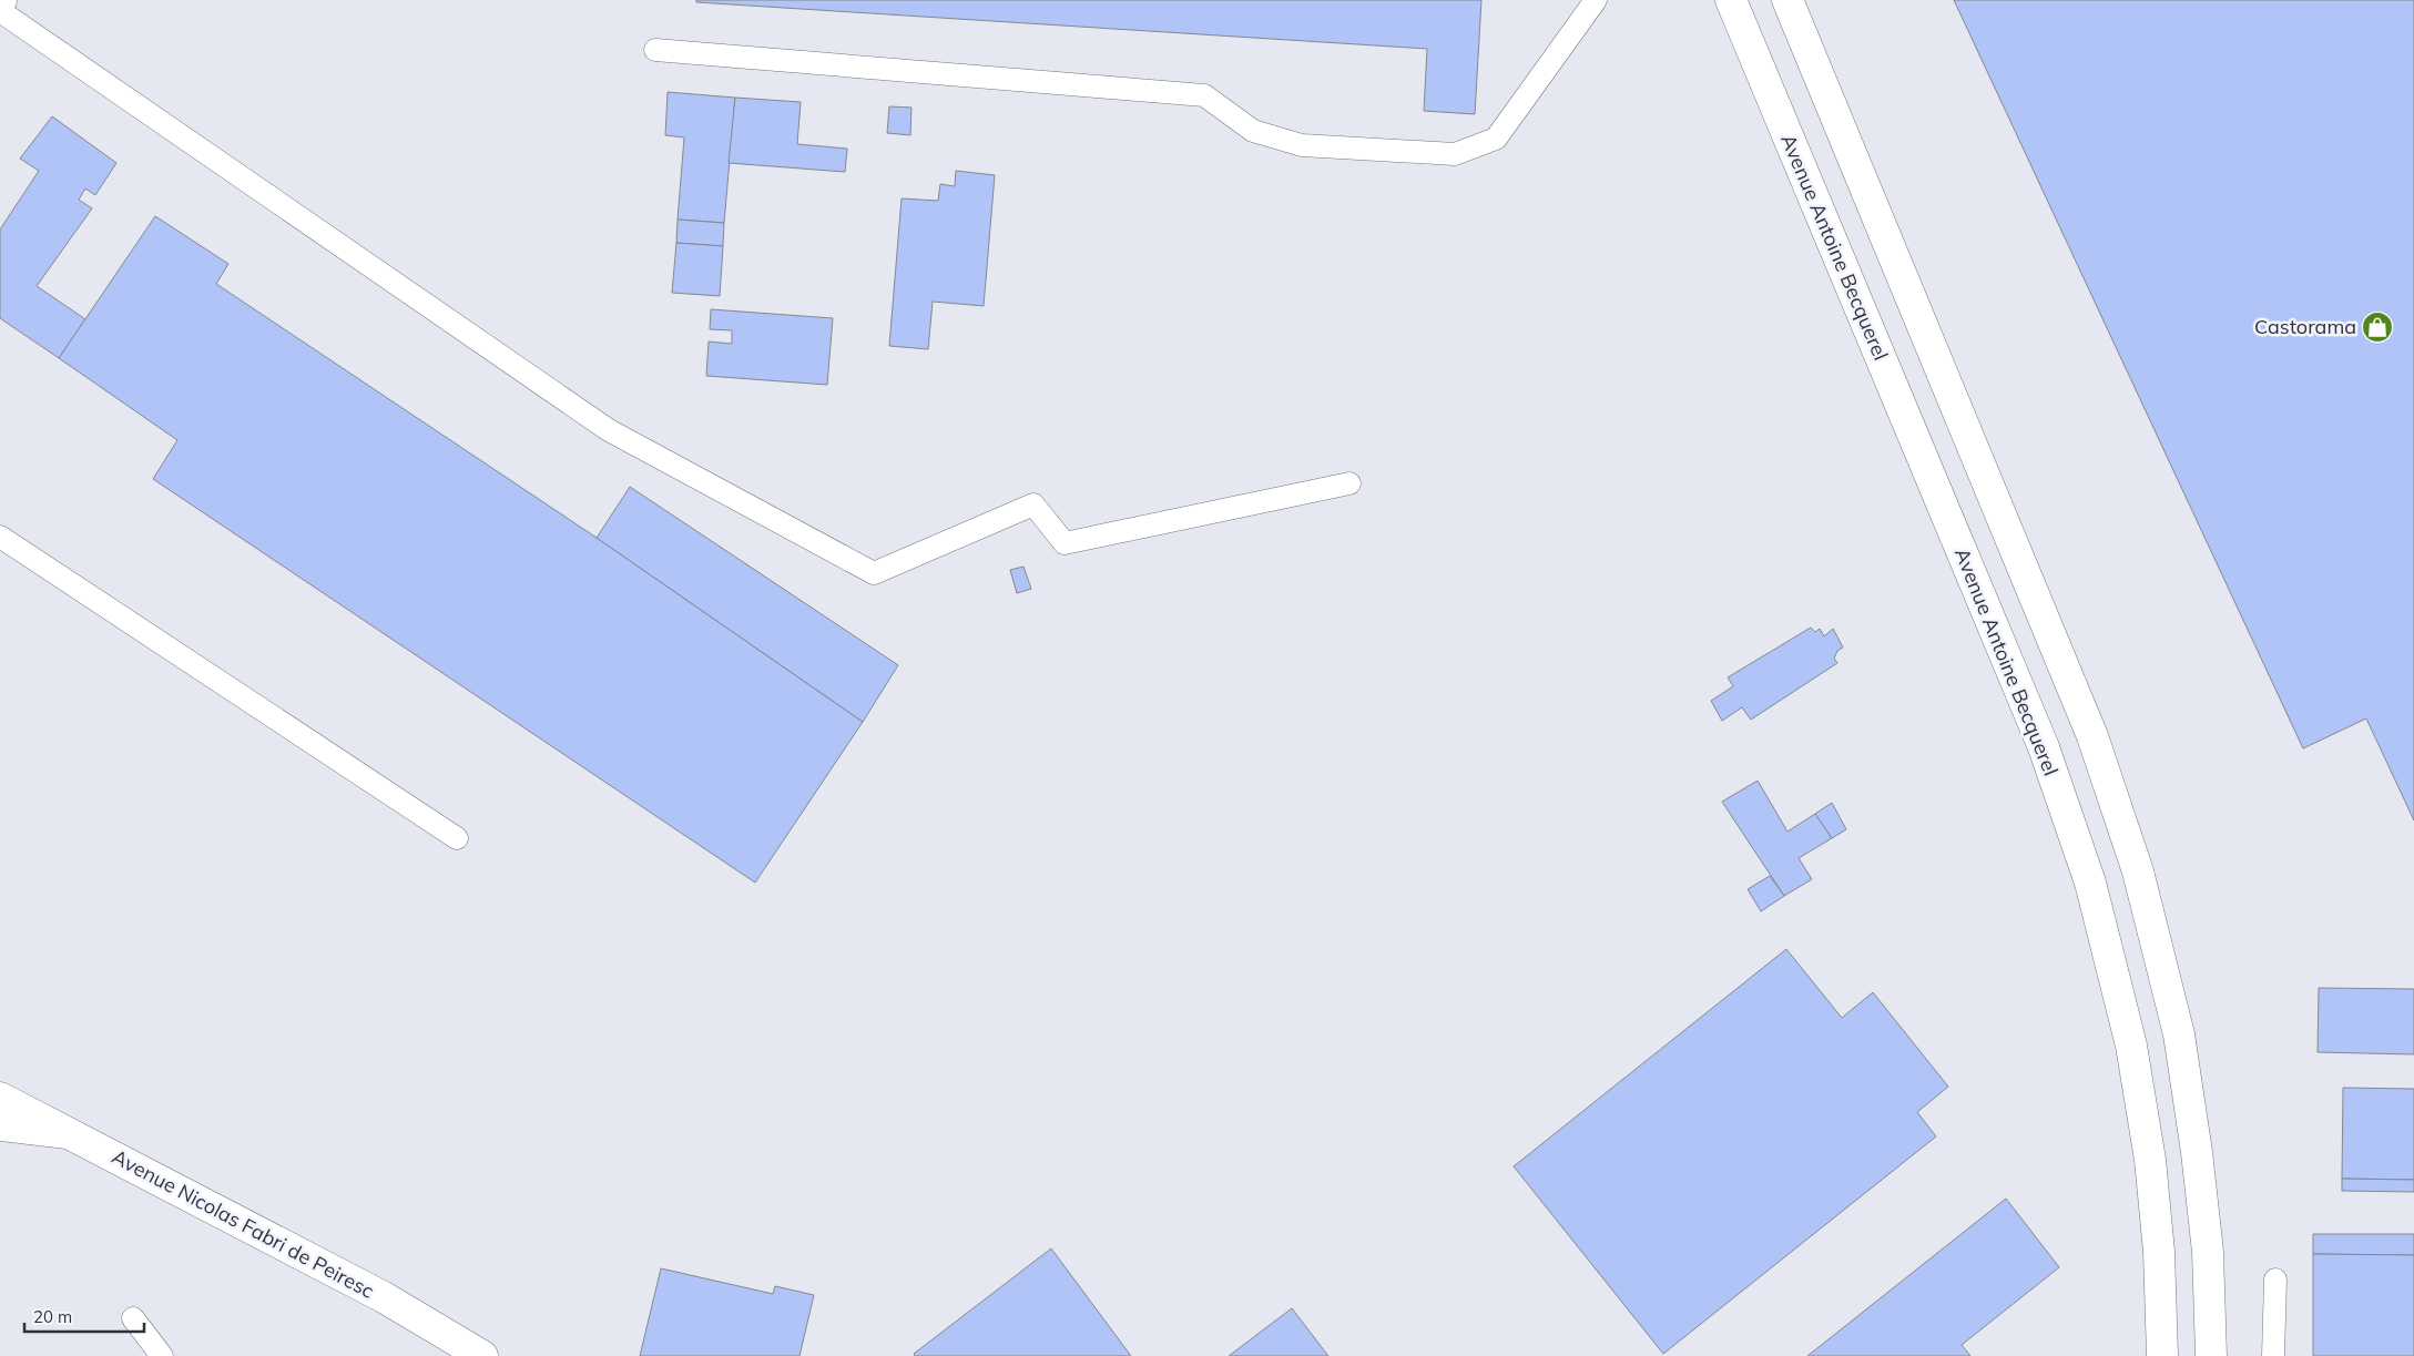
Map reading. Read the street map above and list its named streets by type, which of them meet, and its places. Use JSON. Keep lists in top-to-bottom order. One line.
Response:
{"streets":{"main road":["Avenue Antoine Becquerel","Avenue Nicolas Fabri de Peiresc"]},"places":{"shop":["Castorama"]},"scale_bar":"20 m"}
